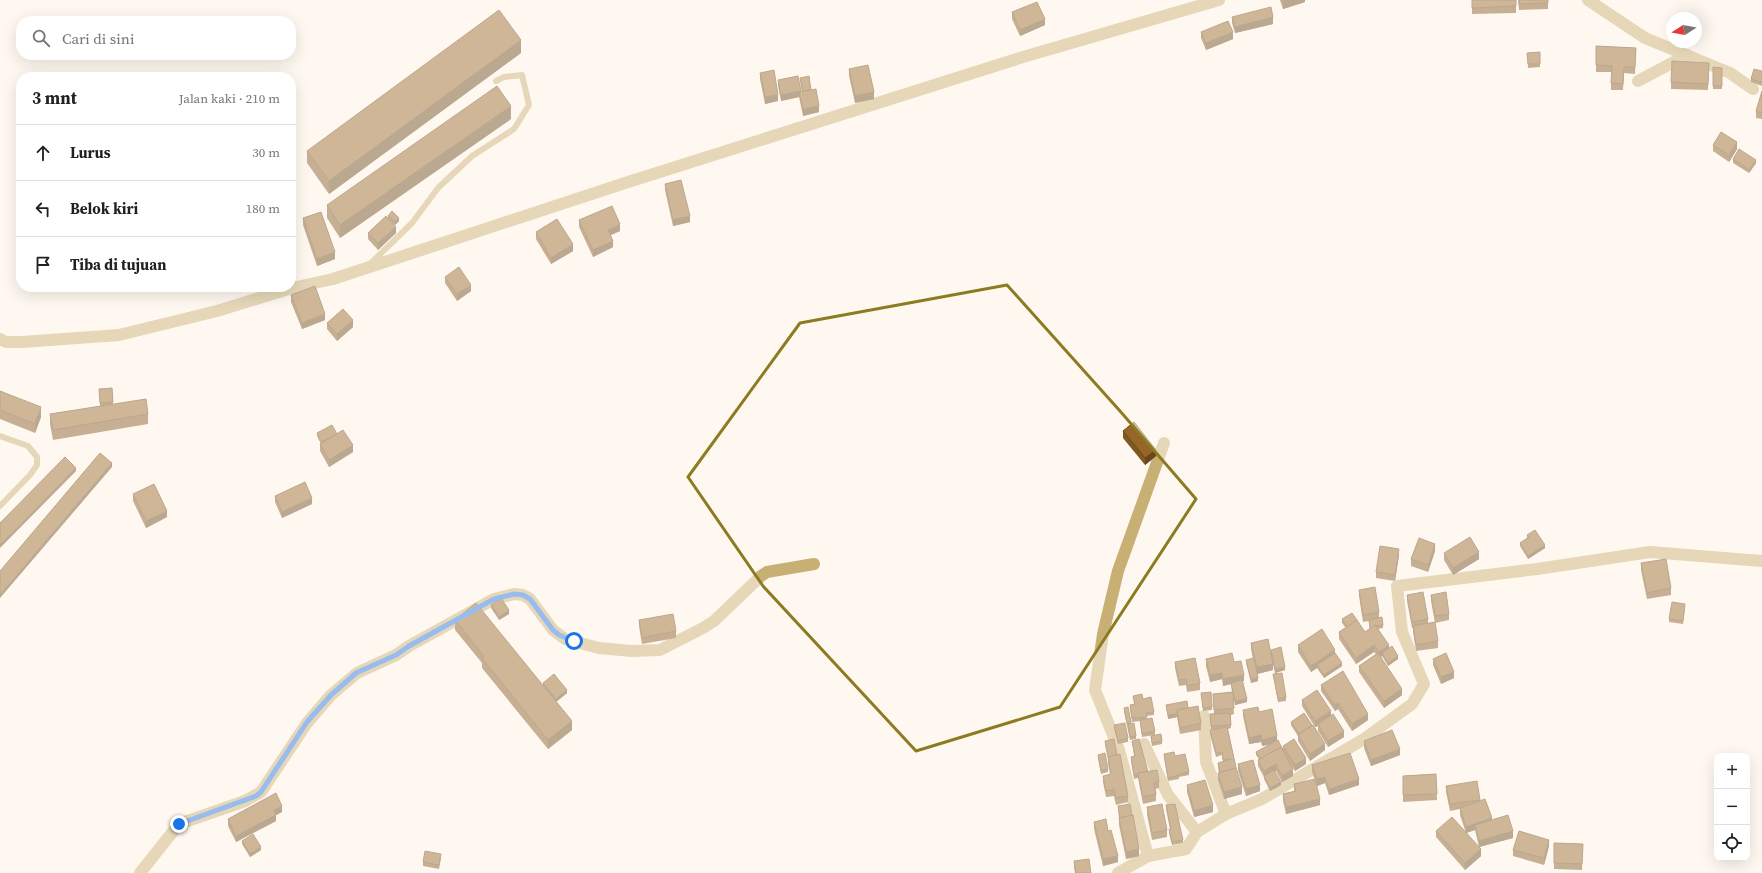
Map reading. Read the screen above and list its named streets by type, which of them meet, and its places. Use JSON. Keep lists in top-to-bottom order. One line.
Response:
{"north":"left","page":{"search":"Cari di sini","heading":["3 mnt","Jalan kaki · 210 m"],"list":[["Lurus","30 m"],["Belok kiri","180 m"],"Tiba di tujuan"],"map_buttons":["+","−"]}}
